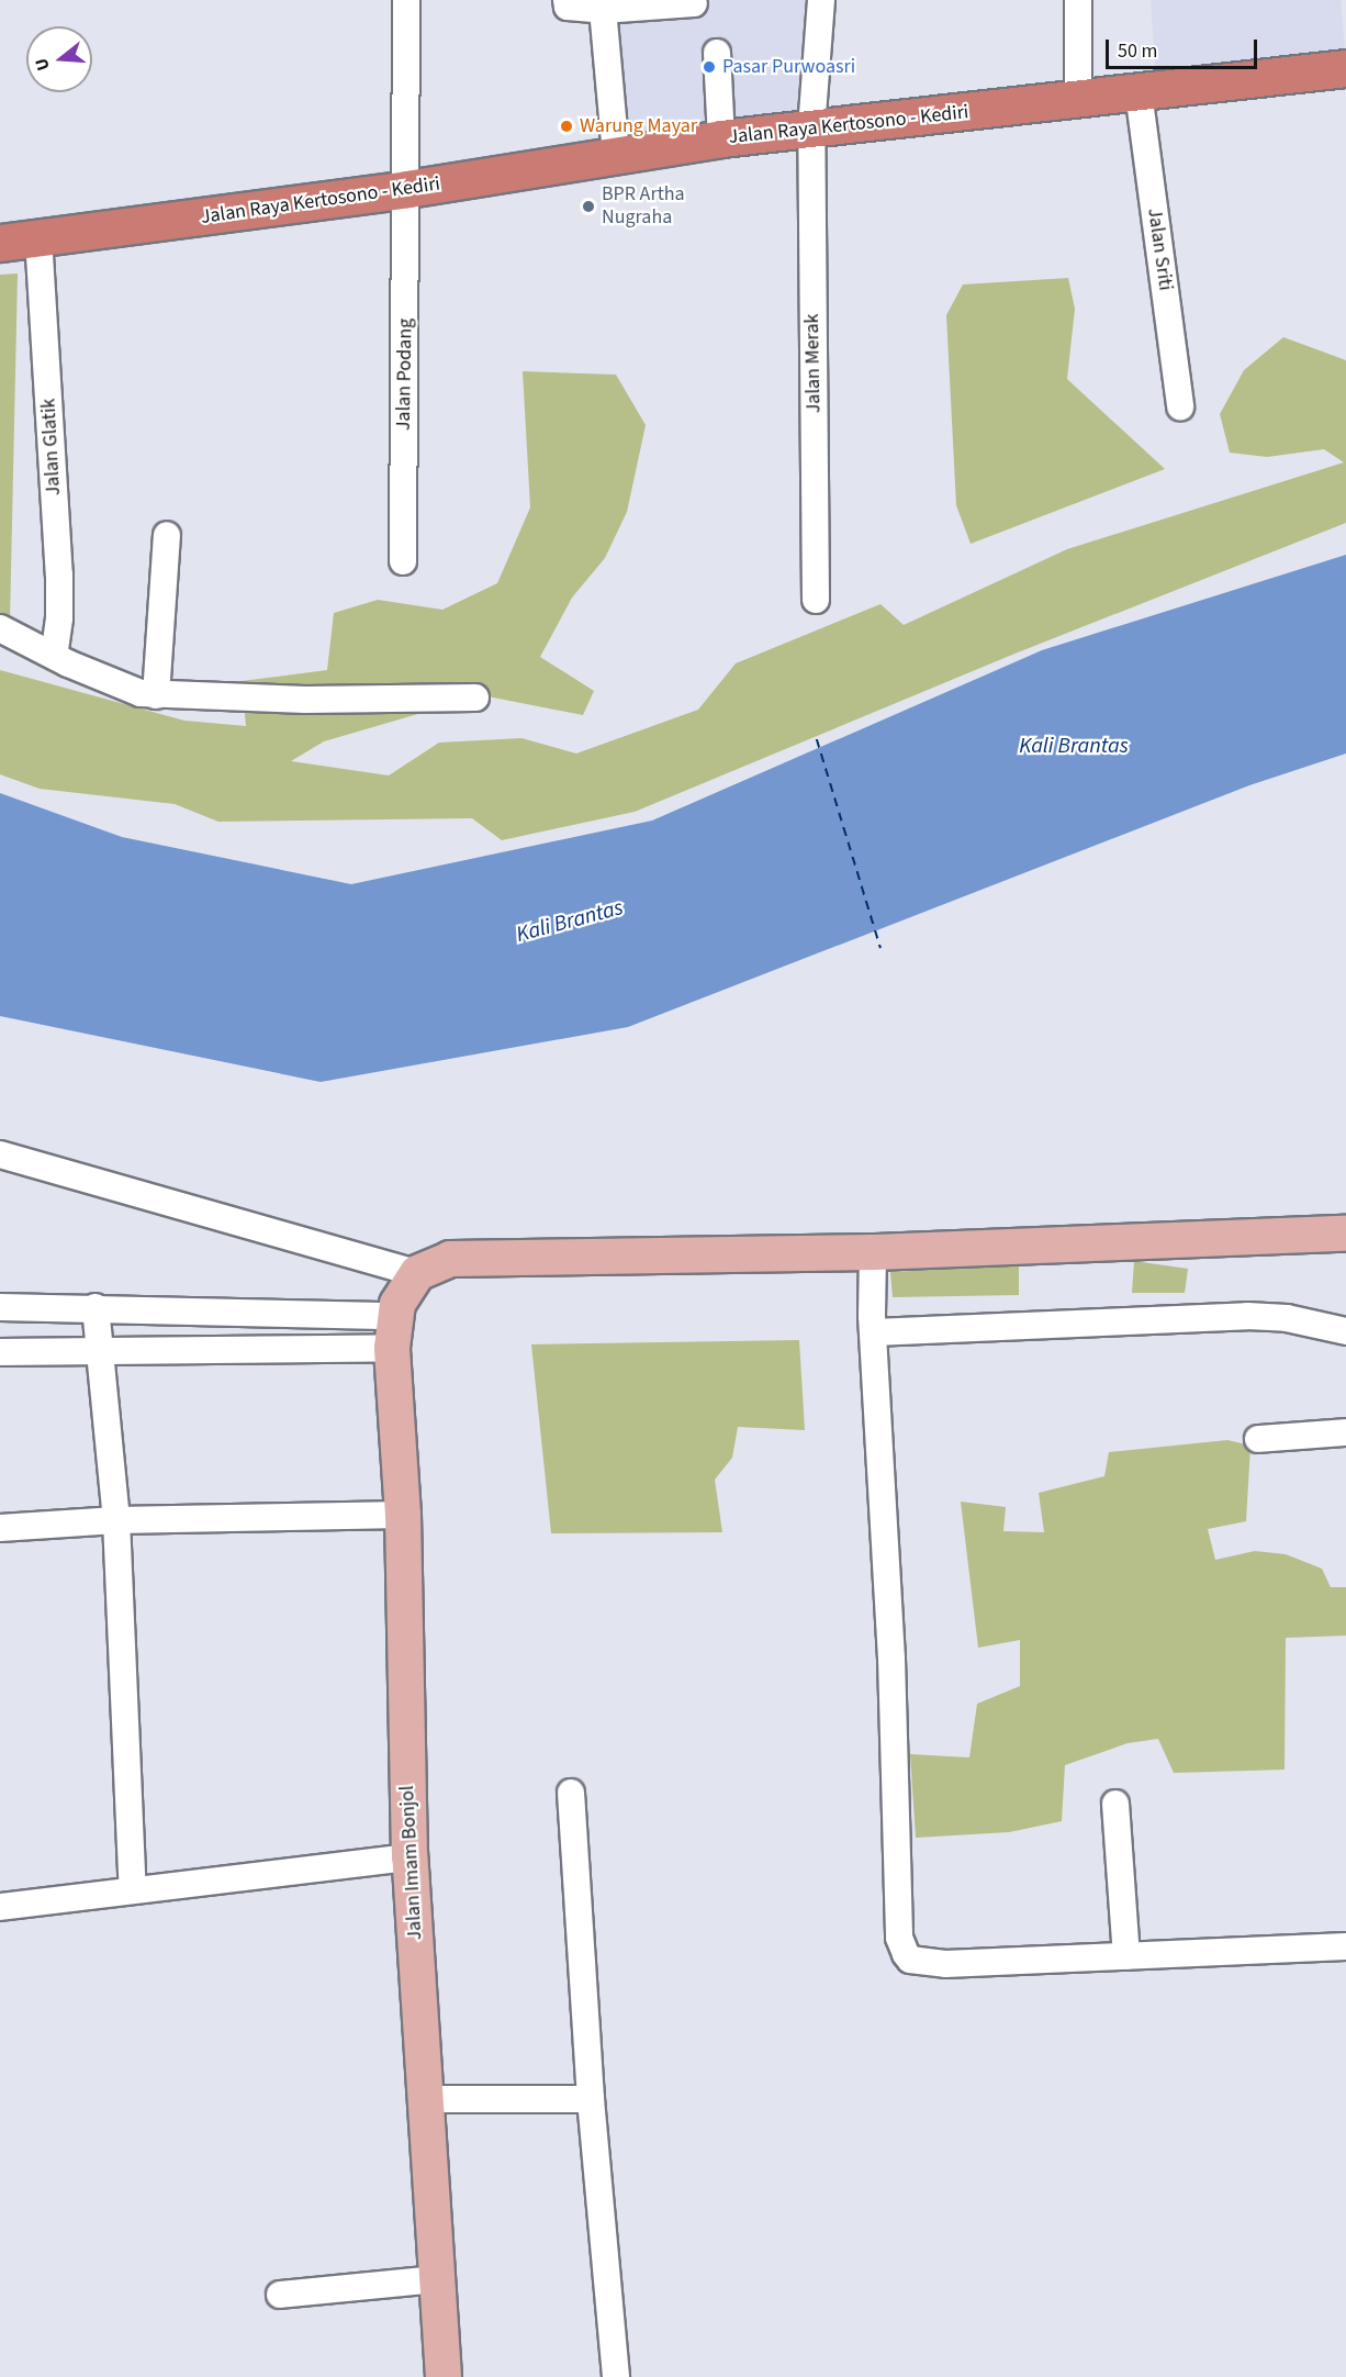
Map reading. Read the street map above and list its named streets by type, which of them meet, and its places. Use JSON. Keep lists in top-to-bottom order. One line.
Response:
{"streets":{"highway":["Jalan Raya Kertosono - Kediri"],"main road":["Jalan Imam Bonjol"],"street":["Jalan Sriti","Jalan Merak","Jalan Podang","Jalan Glatik"]},"crossings":[["Jalan Raya Kertosono - Kediri","Jalan Sriti"],["Jalan Raya Kertosono - Kediri","Jalan Merak"],["Jalan Raya Kertosono - Kediri","Jalan Podang"],["Jalan Raya Kertosono - Kediri","Jalan Glatik"]],"water":["Kali Brantas"],"places":["Pasar Purwoasri","Warung Mayar","BPR Artha Nugraha"],"scale_bar":"50 m","north":"left"}
